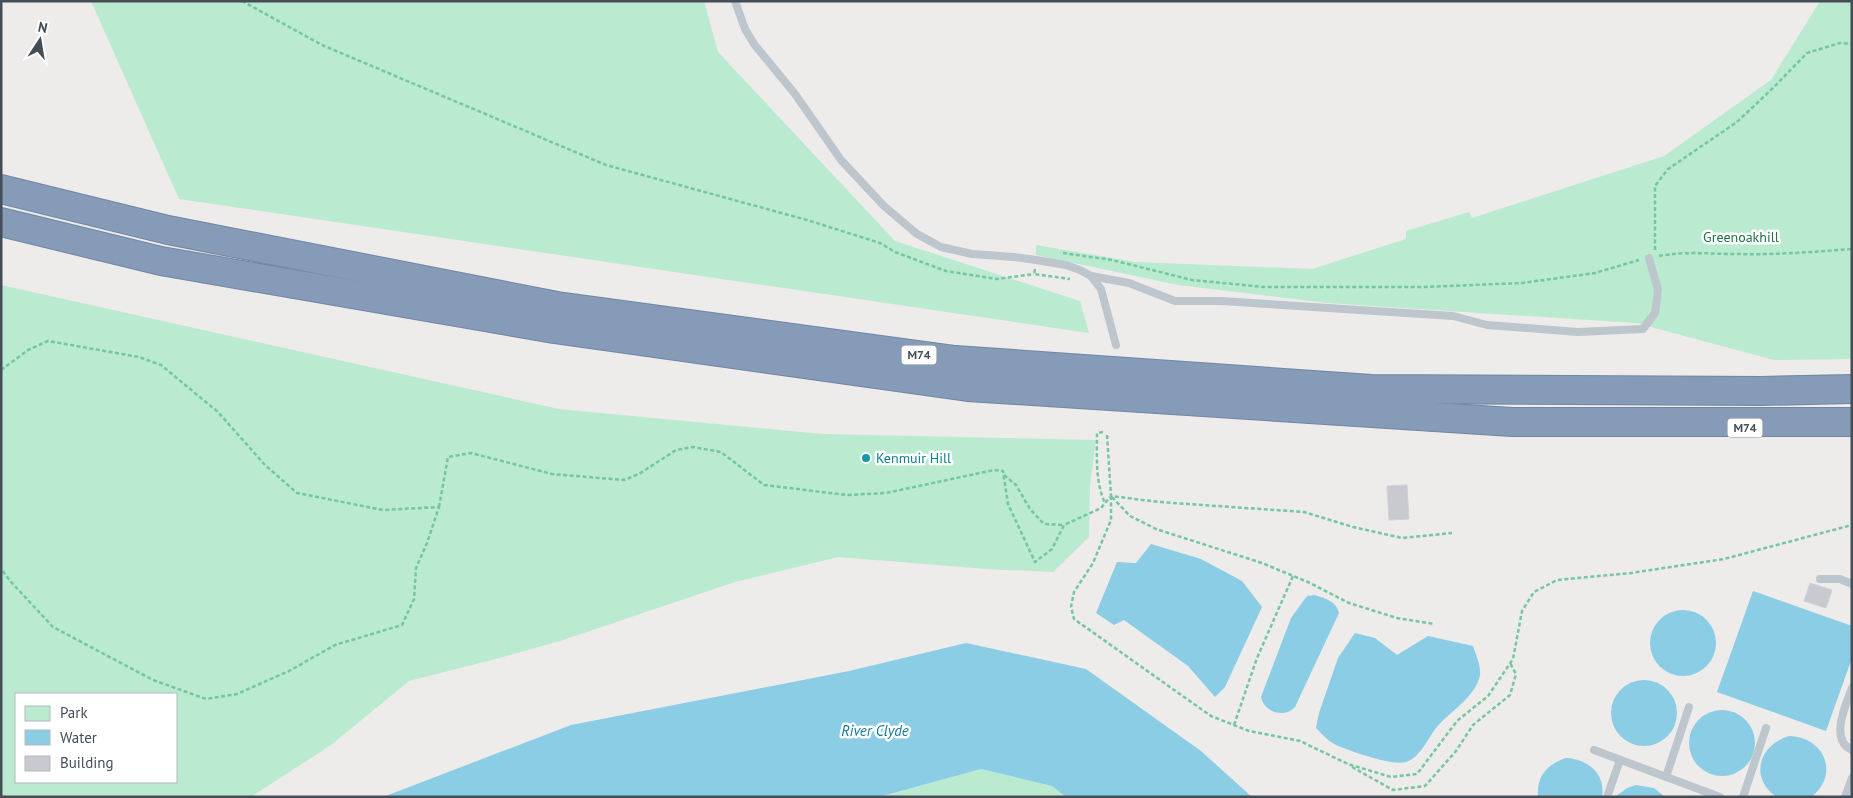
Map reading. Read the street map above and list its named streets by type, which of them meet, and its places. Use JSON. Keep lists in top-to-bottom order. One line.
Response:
{"streets":{"highway":["M74"]},"water":["River Clyde"],"parks":["Greenoakhill"],"places":["Kenmuir Hill"],"legend":["Park","Water","Building"],"north":"top"}
